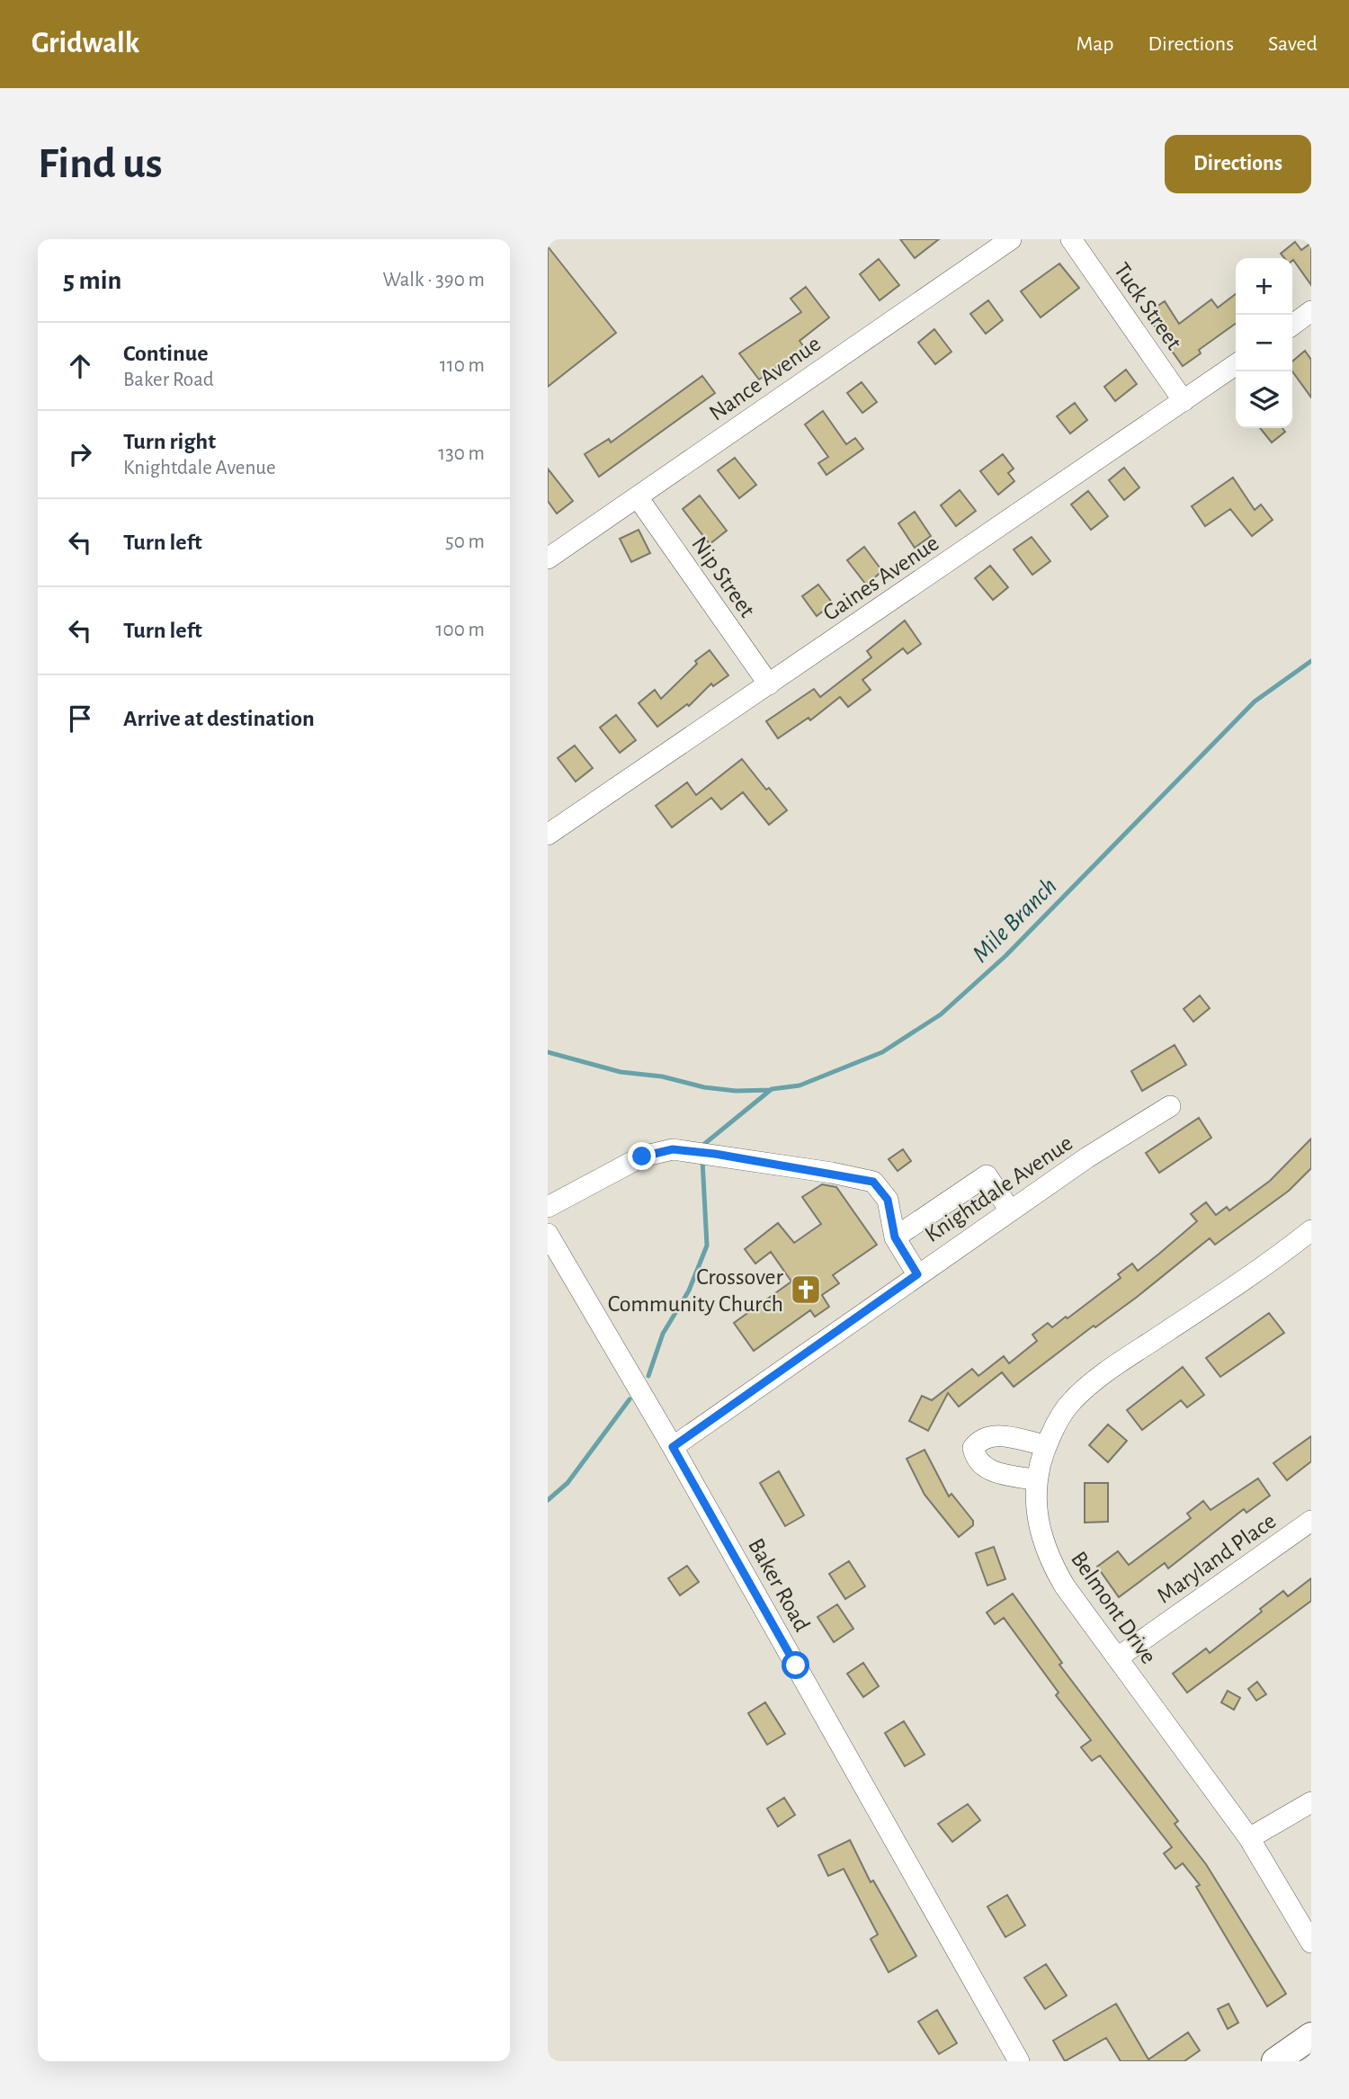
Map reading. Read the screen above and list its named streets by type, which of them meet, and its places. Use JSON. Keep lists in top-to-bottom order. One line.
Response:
{"streets":{"street":["Tuck Street","Nance Avenue","Nip Street","Gaines Avenue","Knightdale Avenue","Maryland Place","Baker Road","Belmont Drive"]},"crossings":[["Tuck Street","Gaines Avenue"],["Nance Avenue","Nip Street"],["Nip Street","Gaines Avenue"],["Knightdale Avenue","Baker Road"],["Maryland Place","Belmont Drive"]],"water":["Mile Branch"],"places":{"church":["Crossover Community Church"]},"page":{"header":"Gridwalk","nav":["Map","Directions","Saved"],"buttons":"Directions","title":"Find us","heading":["5 min","Walk · 390 m"],"map_buttons":["+","−"],"list":[["Continue","Baker Road","110 m"],["Turn right","Knightdale Avenue","130 m"],["Turn left","50 m"],["Turn left","100 m"],"Arrive at destination"]}}
